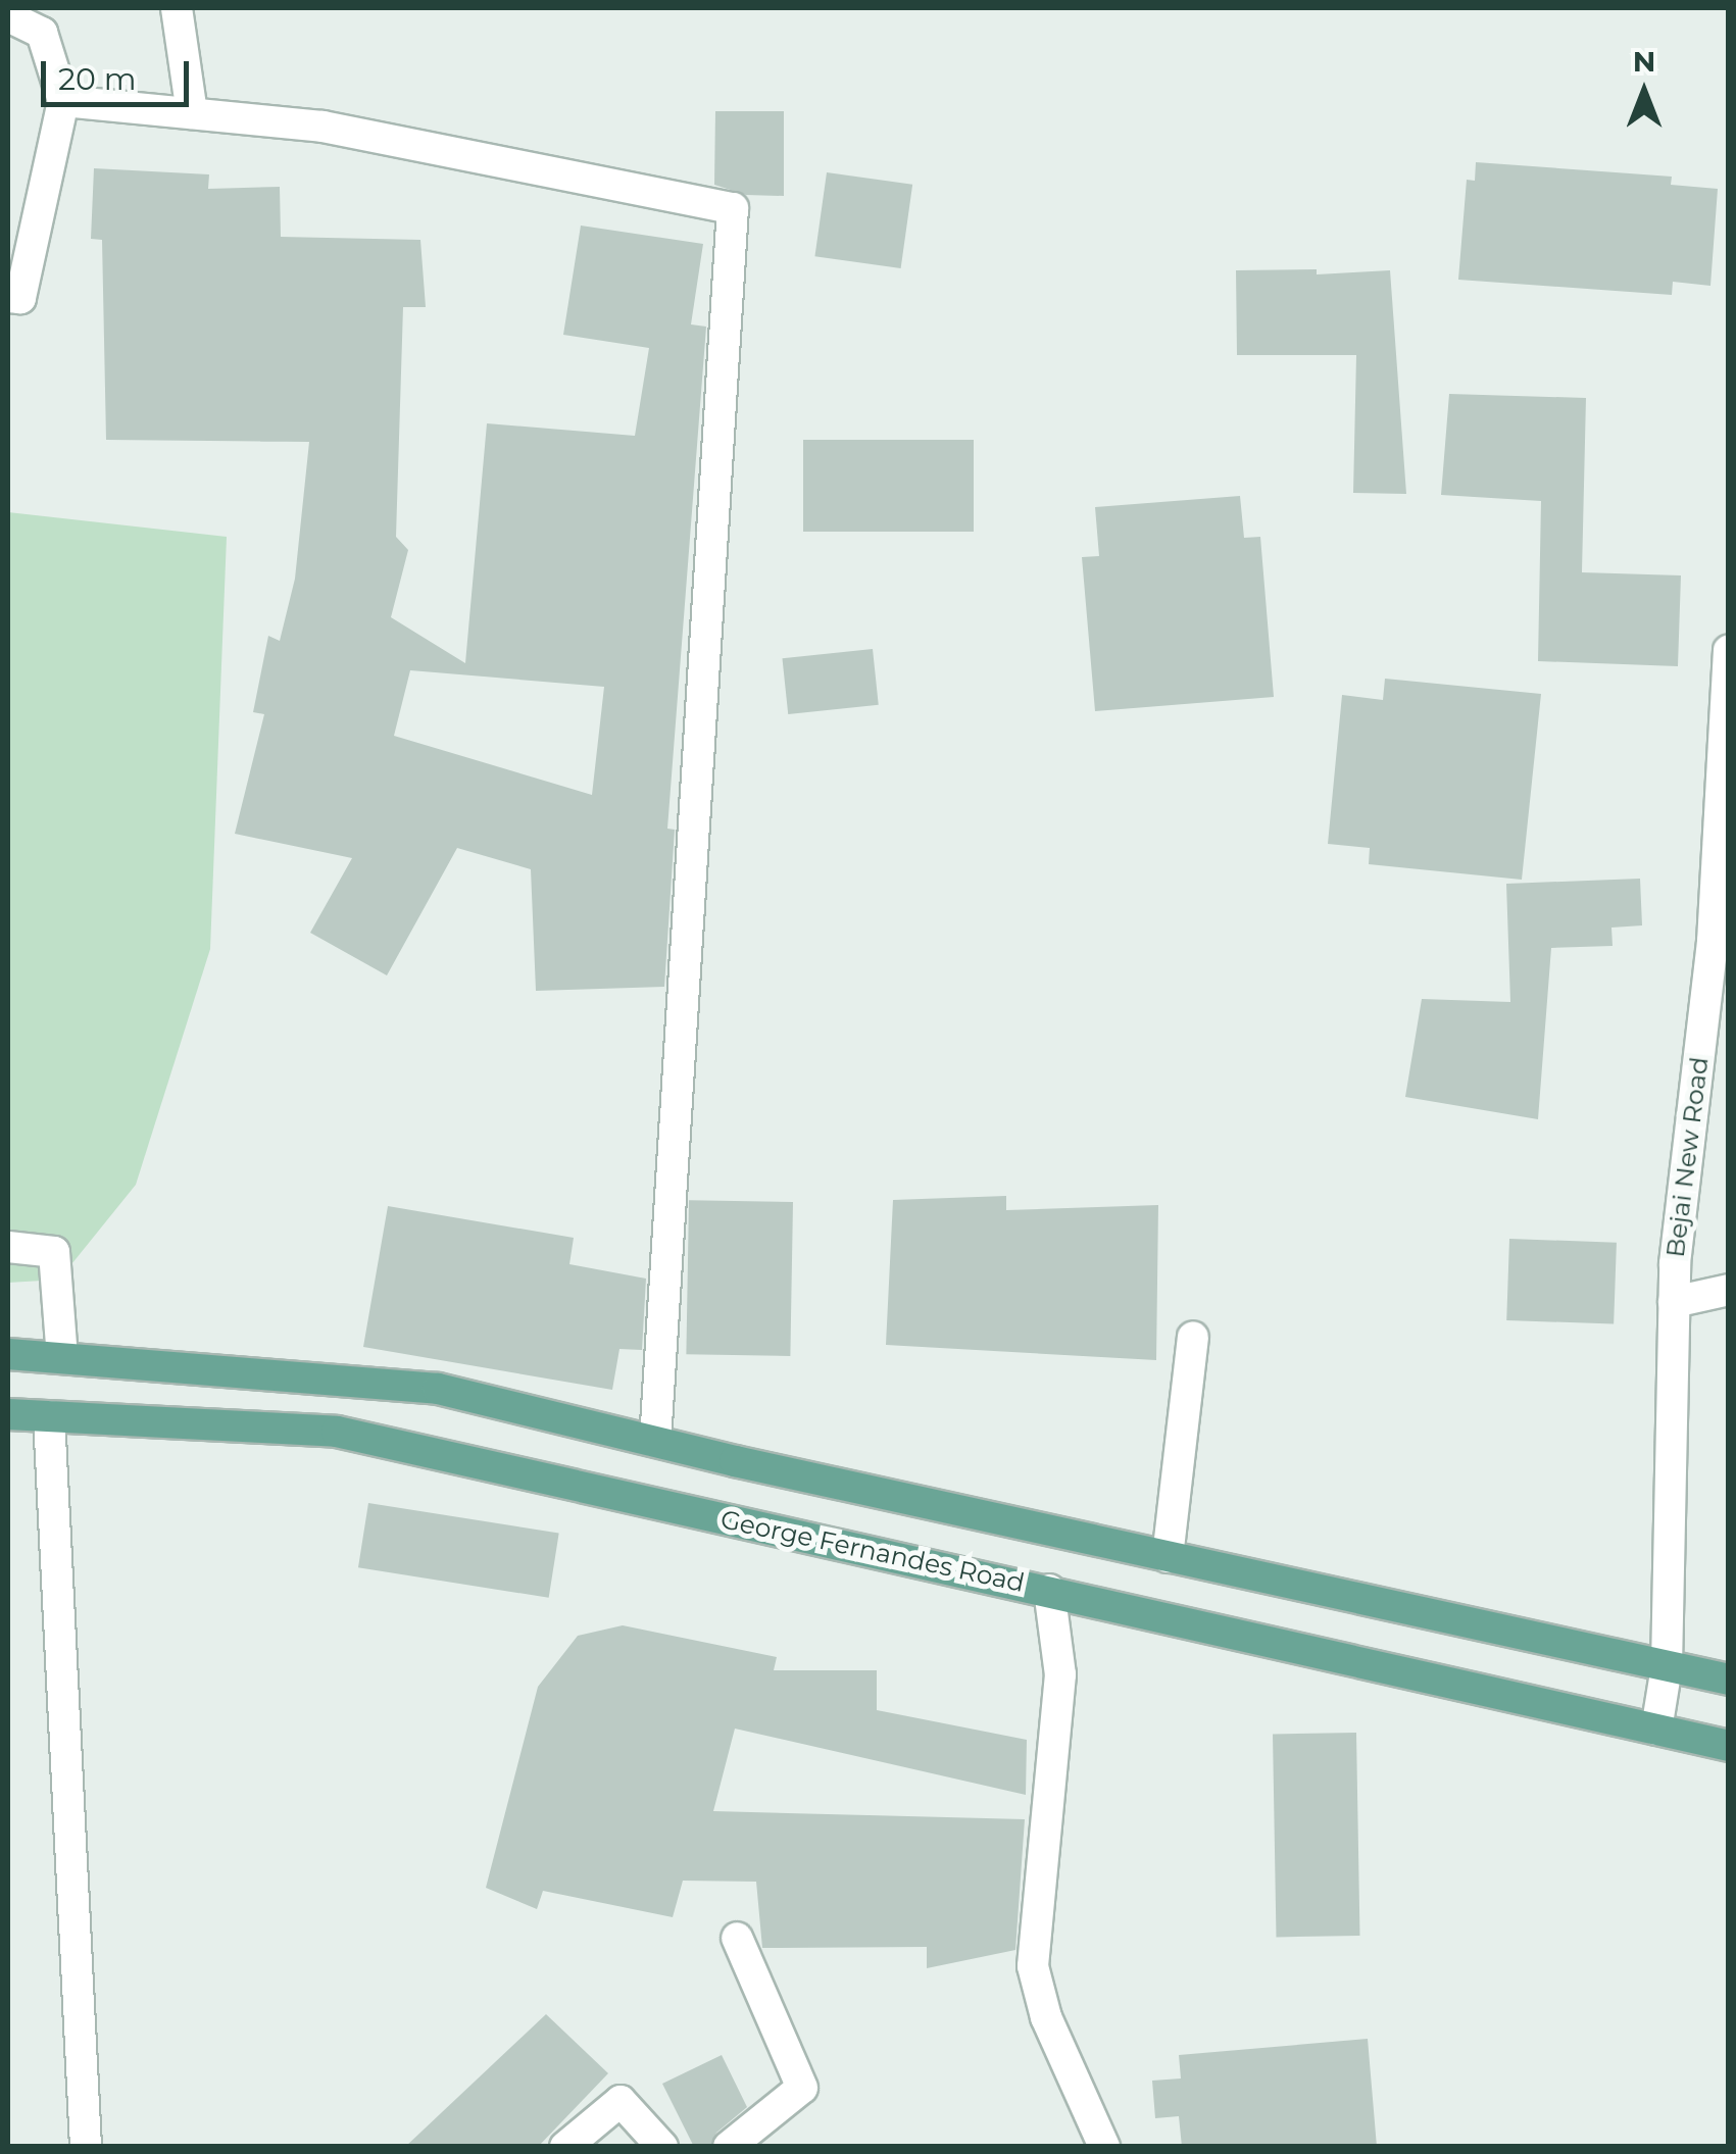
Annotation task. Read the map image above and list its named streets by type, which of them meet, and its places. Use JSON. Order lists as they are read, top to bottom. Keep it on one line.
{"streets":{"main road":["George Fernandes Road"],"street":["Bejai New Road"]},"crossings":[["Bejai New Road","George Fernandes Road"]],"scale_bar":"20 m","north":"top"}
